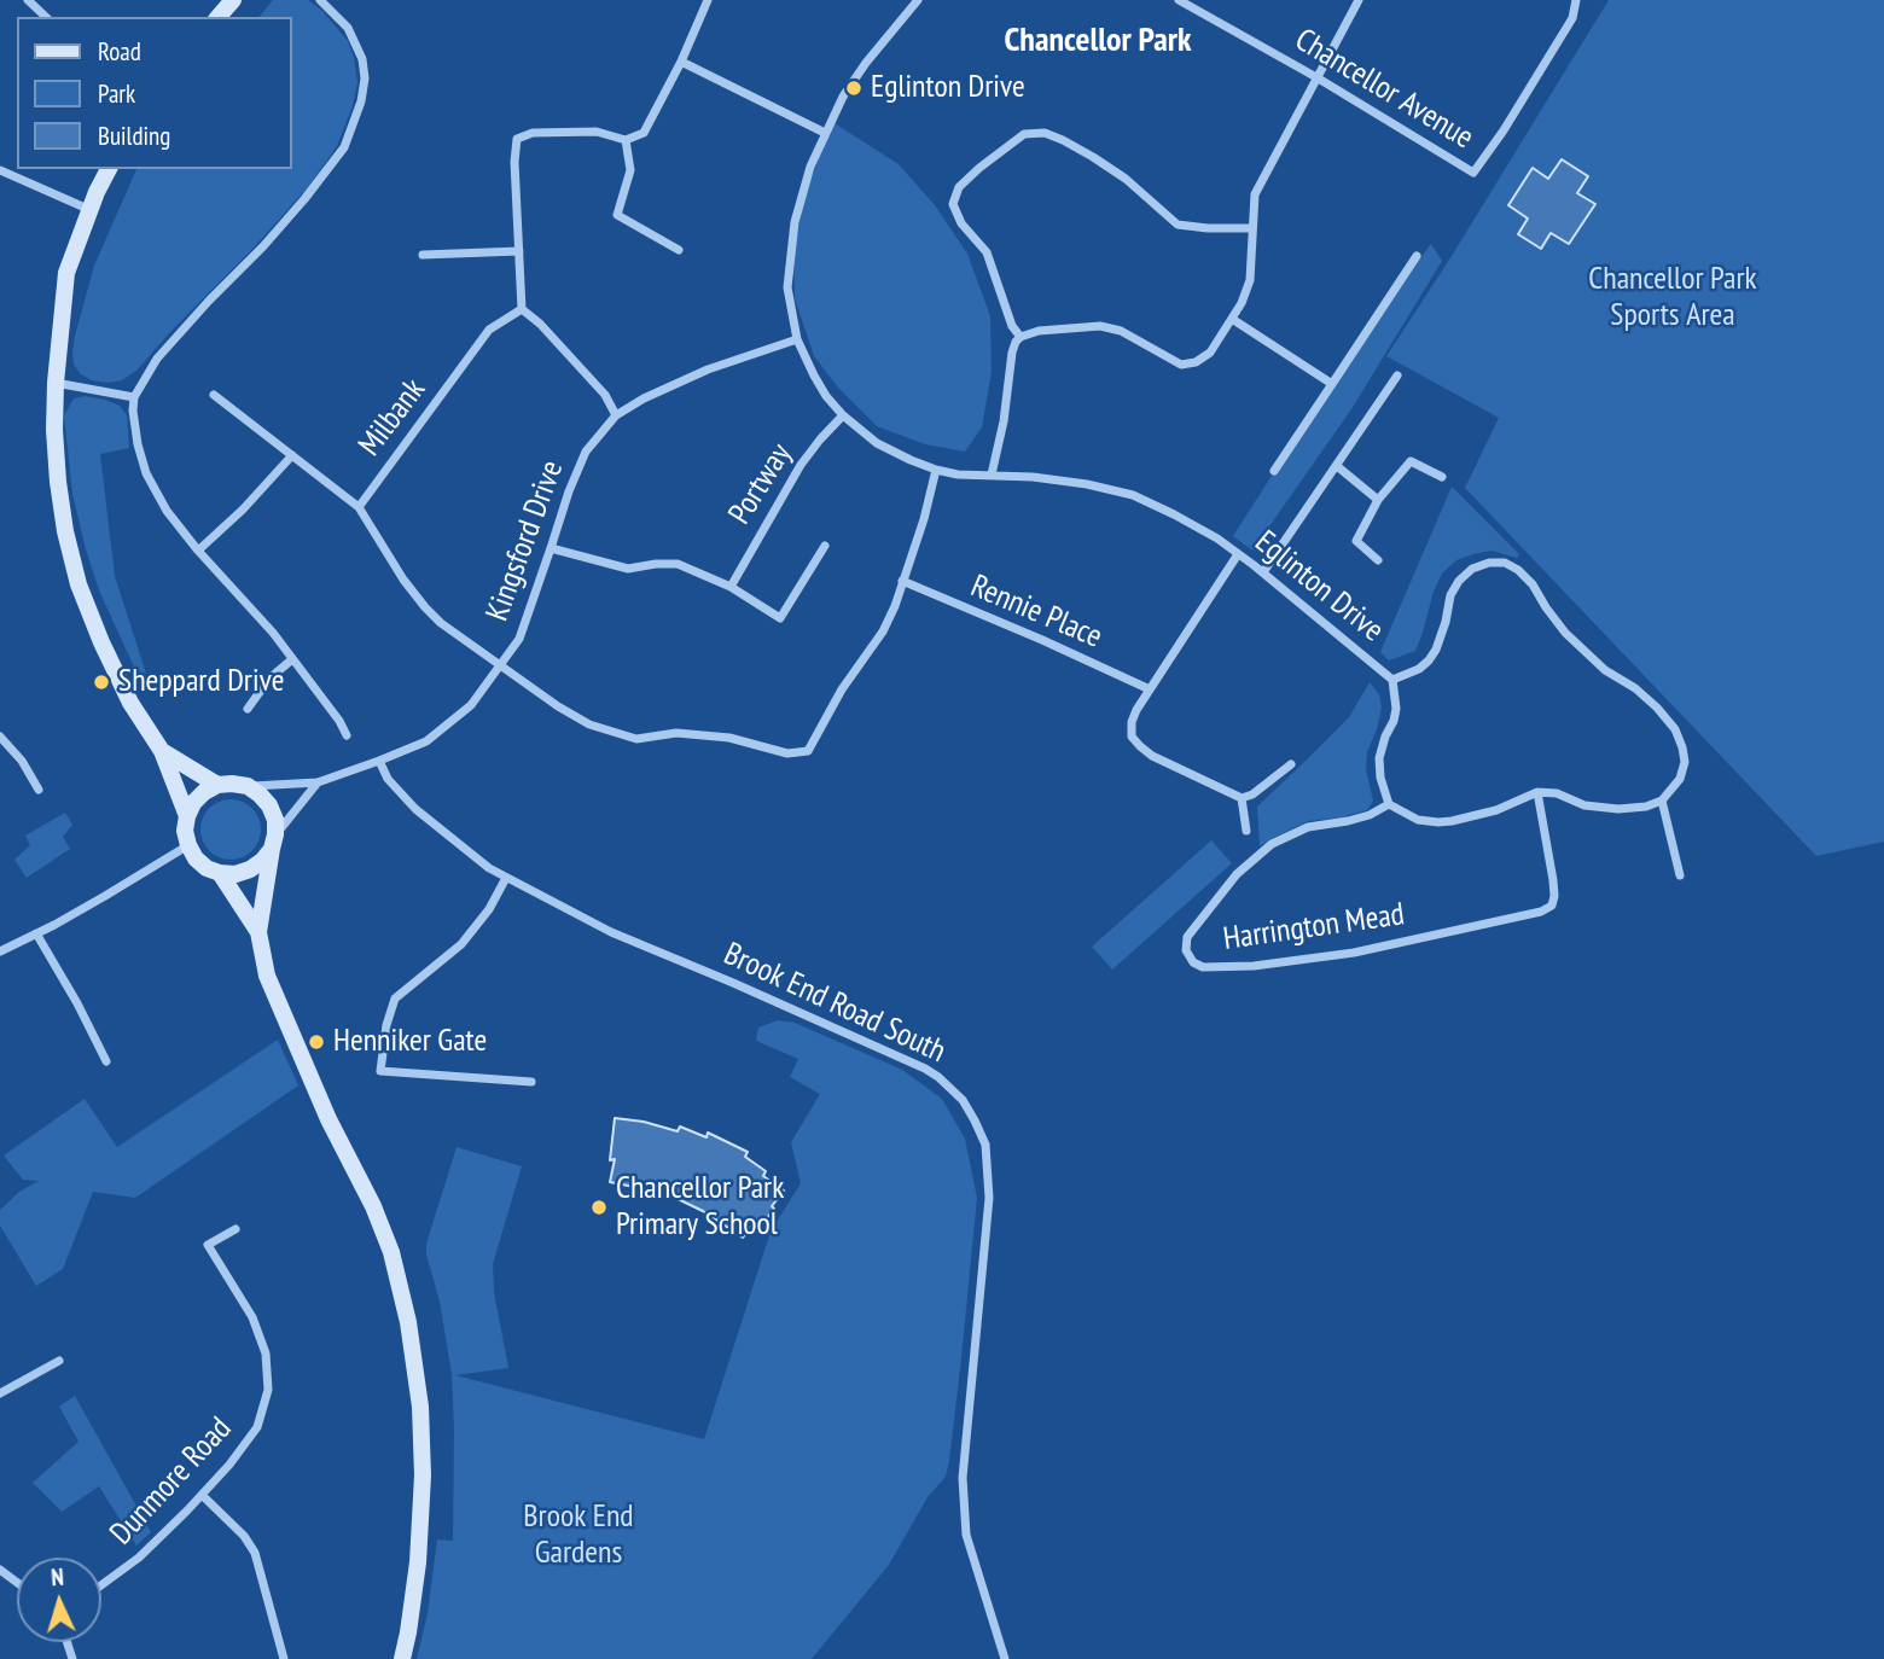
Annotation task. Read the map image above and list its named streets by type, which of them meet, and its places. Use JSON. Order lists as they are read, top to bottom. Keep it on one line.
{"streets":{"street":["Chancellor Avenue","Milbank","Portway","Kingsford Drive","Eglinton Drive","Rennie Place","Harrington Mead","Brook End Road South","Dunmore Road"]},"crossings":[["Portway","Eglinton Drive"],["Kingsford Drive","Eglinton Drive"],["Kingsford Drive","Brook End Road South"],["Eglinton Drive","Harrington Mead"]],"districts":["Chancellor Park"],"parks":["Chancellor Park Sports Area","Brook End Gardens"],"places":["Eglinton Drive","Sheppard Drive","Henniker Gate","Chancellor Park Primary School"],"legend":["Road","Park","Building"],"north":"top"}
